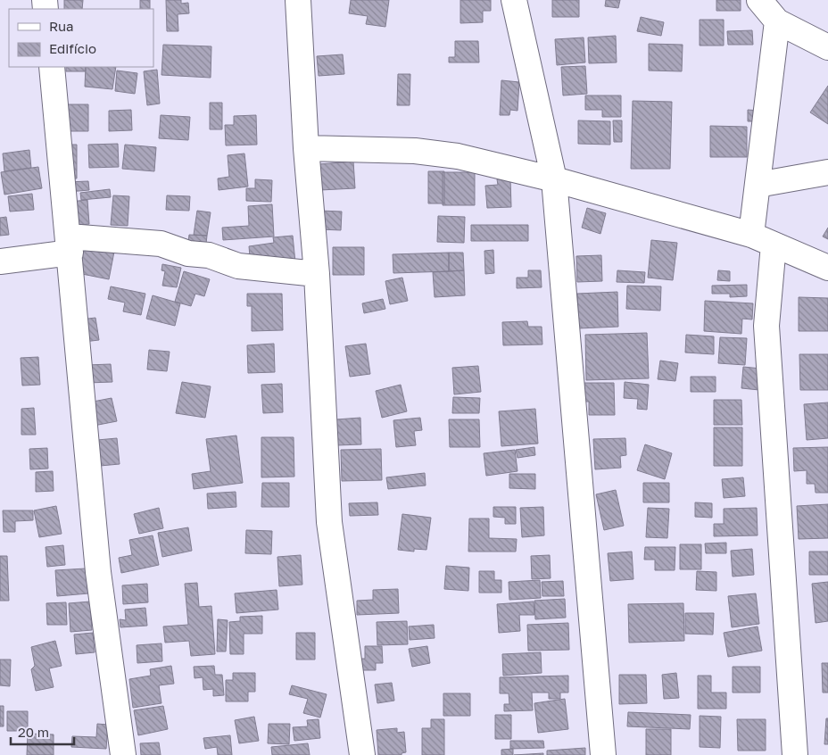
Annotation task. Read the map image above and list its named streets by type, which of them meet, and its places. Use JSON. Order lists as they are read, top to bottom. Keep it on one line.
{"legend":["Rua","Edifício"],"scale_bar":"20 m"}
